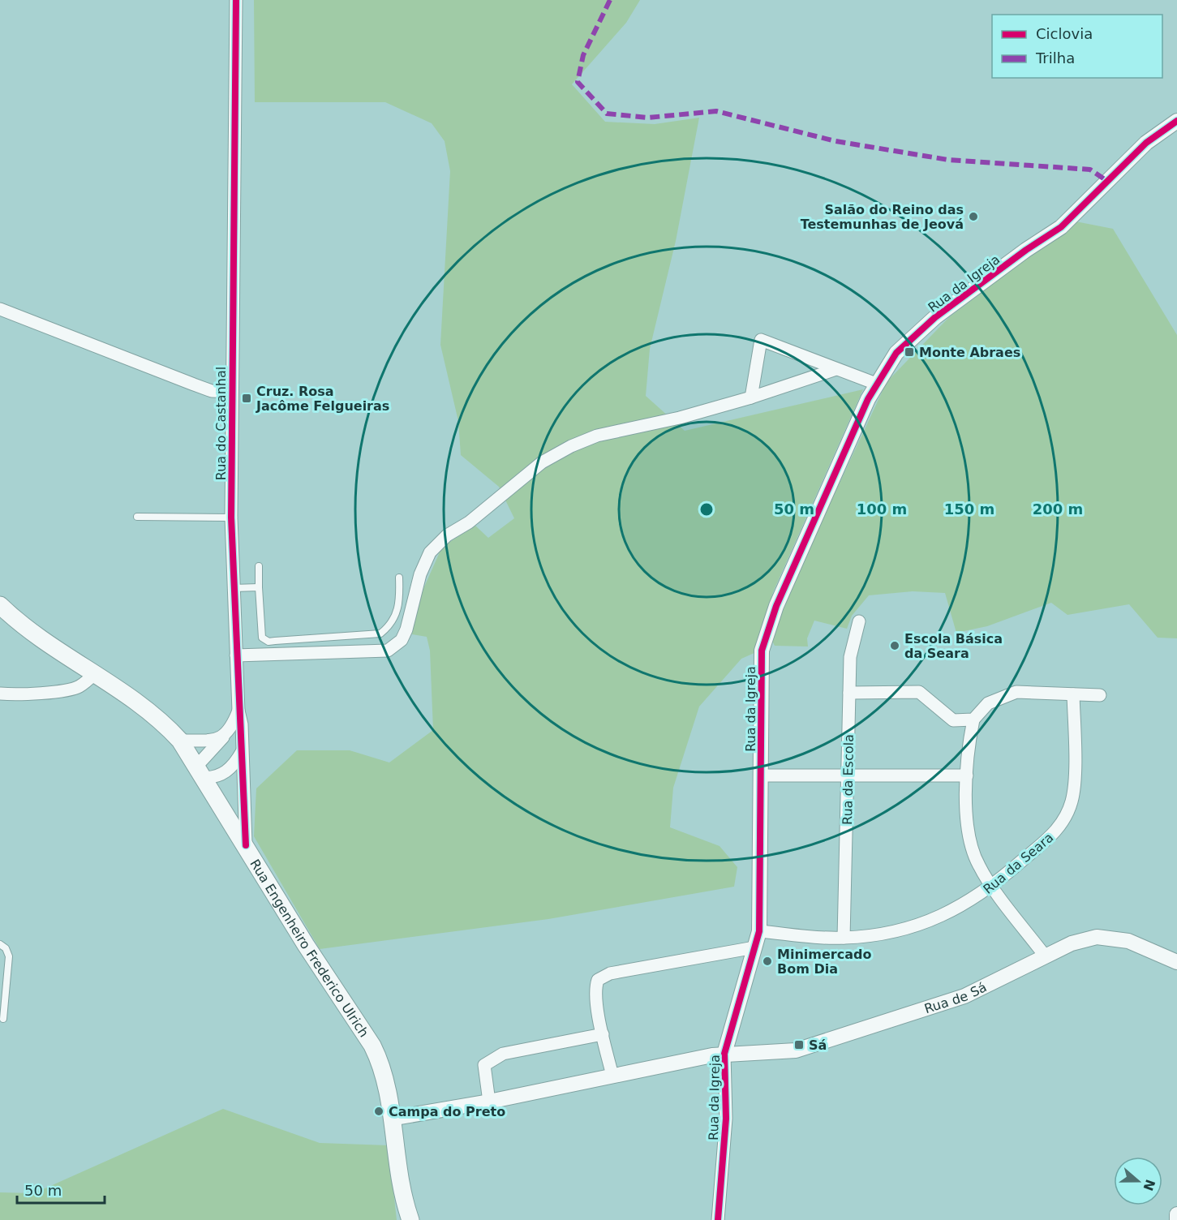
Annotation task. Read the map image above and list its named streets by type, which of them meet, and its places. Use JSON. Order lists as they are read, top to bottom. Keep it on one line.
{"streets":{"main road":["Rua Engenheiro Frederico Ulrich"],"street":["Rua da Igreja","Rua do Castanhal","Rua da Escola","Rua da Seara","Rua de Sá"]},"crossings":[["Rua da Igreja","Rua da Seara"],["Rua da Igreja","Rua de Sá"],["Rua do Castanhal","Rua Engenheiro Frederico Ulrich"],["Rua da Escola","Rua da Seara"],["Rua Engenheiro Frederico Ulrich","Rua de Sá"]],"places":{"other":["Salão do Reino das Testemunhas de Jeová","Escola Básica da Seara","Minimercado Bom Dia","Campa do Preto"],"transit":["Monte Abraes","Cruz. Rosa Jacôme Felgueiras","Sá"]},"legend":["Ciclovia","Trilha"],"scale_bar":"50 m","north":"right","rings":["50 m","100 m","150 m","200 m"]}
